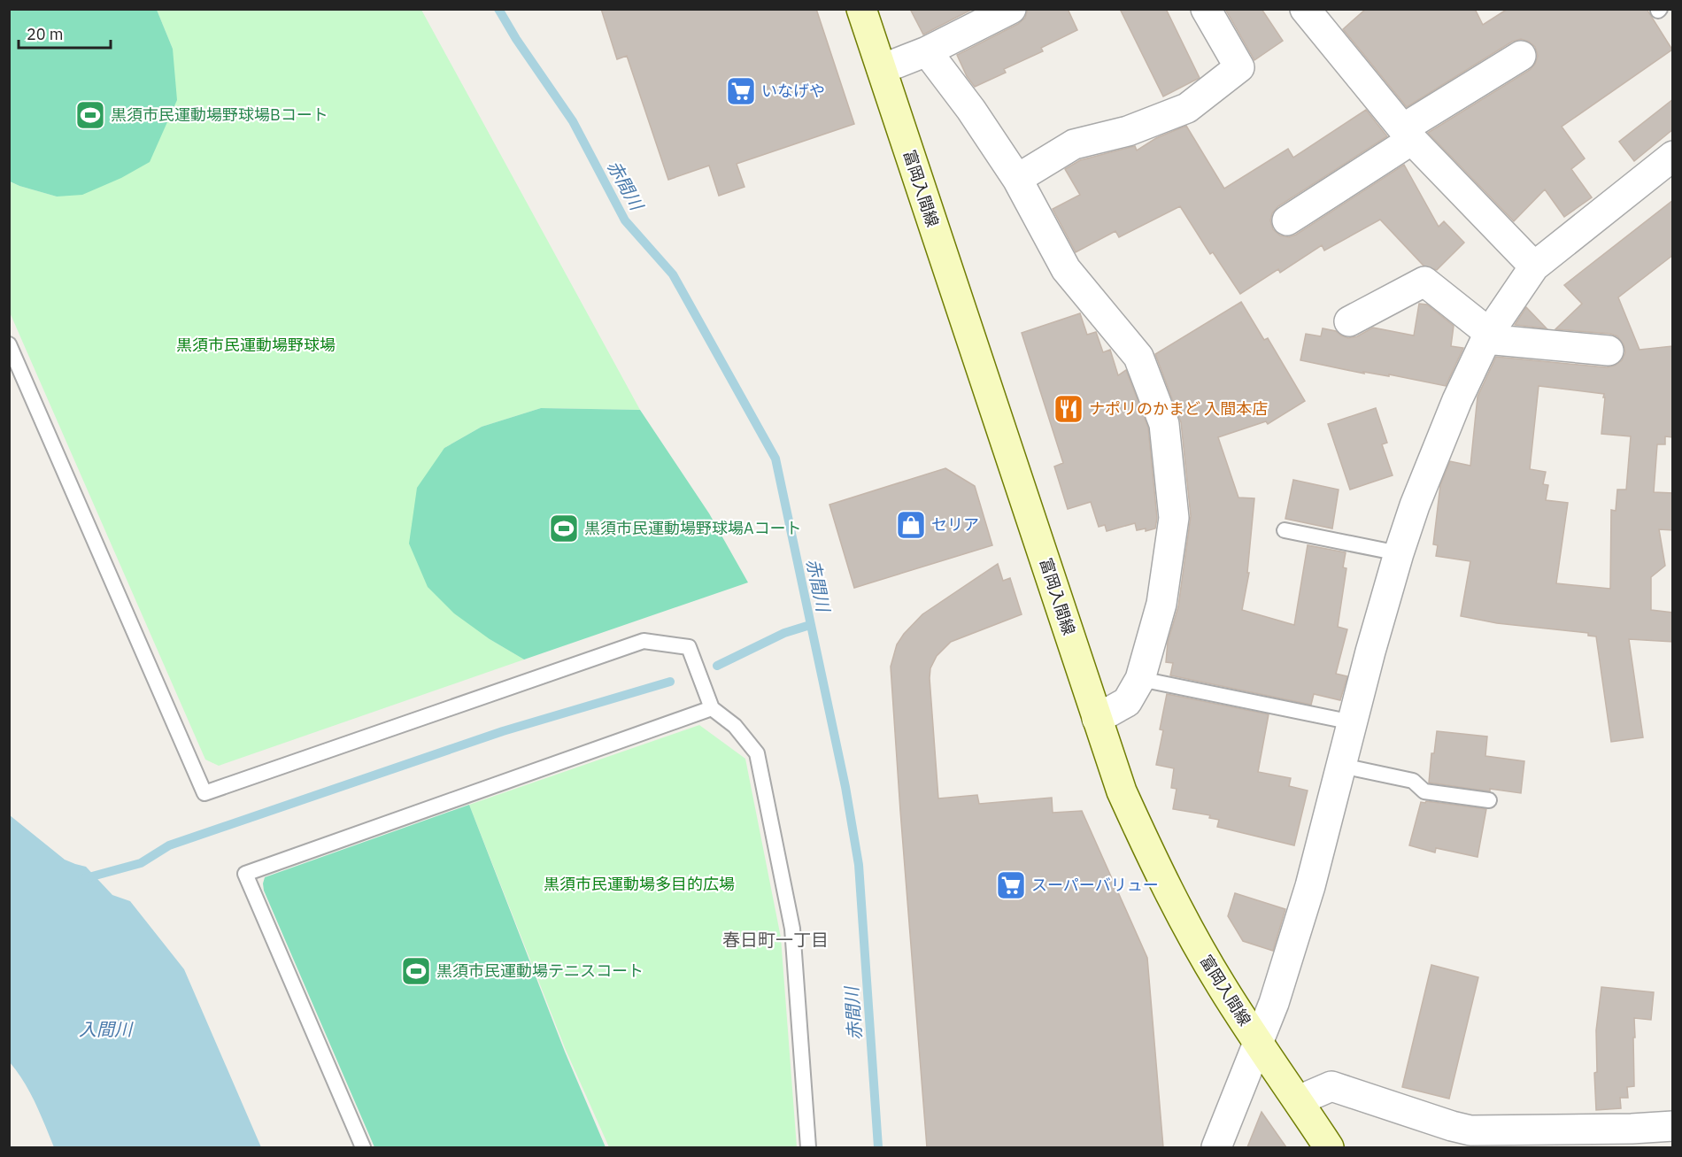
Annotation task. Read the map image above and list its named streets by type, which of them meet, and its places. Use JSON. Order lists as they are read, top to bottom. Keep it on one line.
{"streets":{"main road":["富岡入間線"]},"districts":["春日町一丁目"],"water":["赤間川","入間川"],"parks":["黒須市民運動場野球場","黒須市民運動場多目的広場"],"places":{"supermarket":["いなげや","スーパーバリュー"],"sports":["黒須市民運動場野球場Bコート","黒須市民運動場野球場Aコート","黒須市民運動場テニスコート"],"restaurant":["ナポリのかまど 入間本店"],"shop":["セリア"]},"scale_bar":"20 m"}
